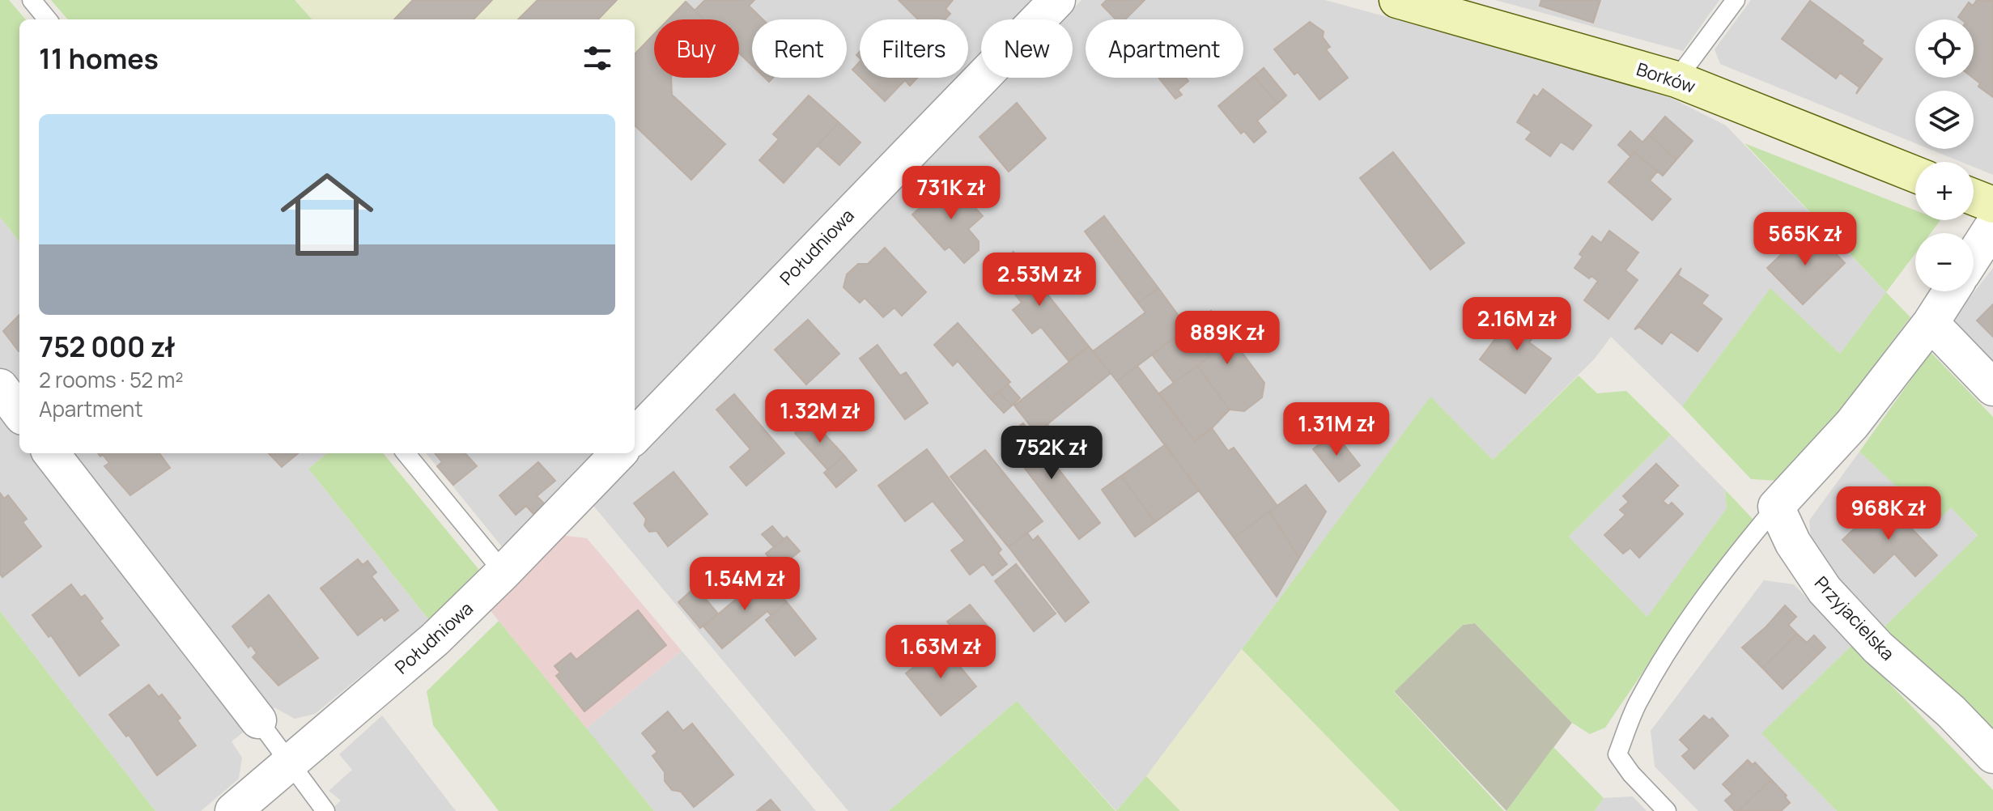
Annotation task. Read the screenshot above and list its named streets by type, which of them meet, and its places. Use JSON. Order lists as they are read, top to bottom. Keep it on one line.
{"streets":{"street":["Borków","Południowa","Przyjacielska"]},"page":{"map_buttons":["+","−"],"chip":["Buy","Rent","Filters","New","Apartment"],"heading":"11 homes","list":[{"name":"752 000 zł","note":"2 rooms · 52 m² · Apartment"}],"price":["731K zł","565K zł","2.53M zł","2.16M zł","889K zł","1.32M zł","1.31M zł","752K zł","968K zł","1.54M zł","1.63M zł"]}}
